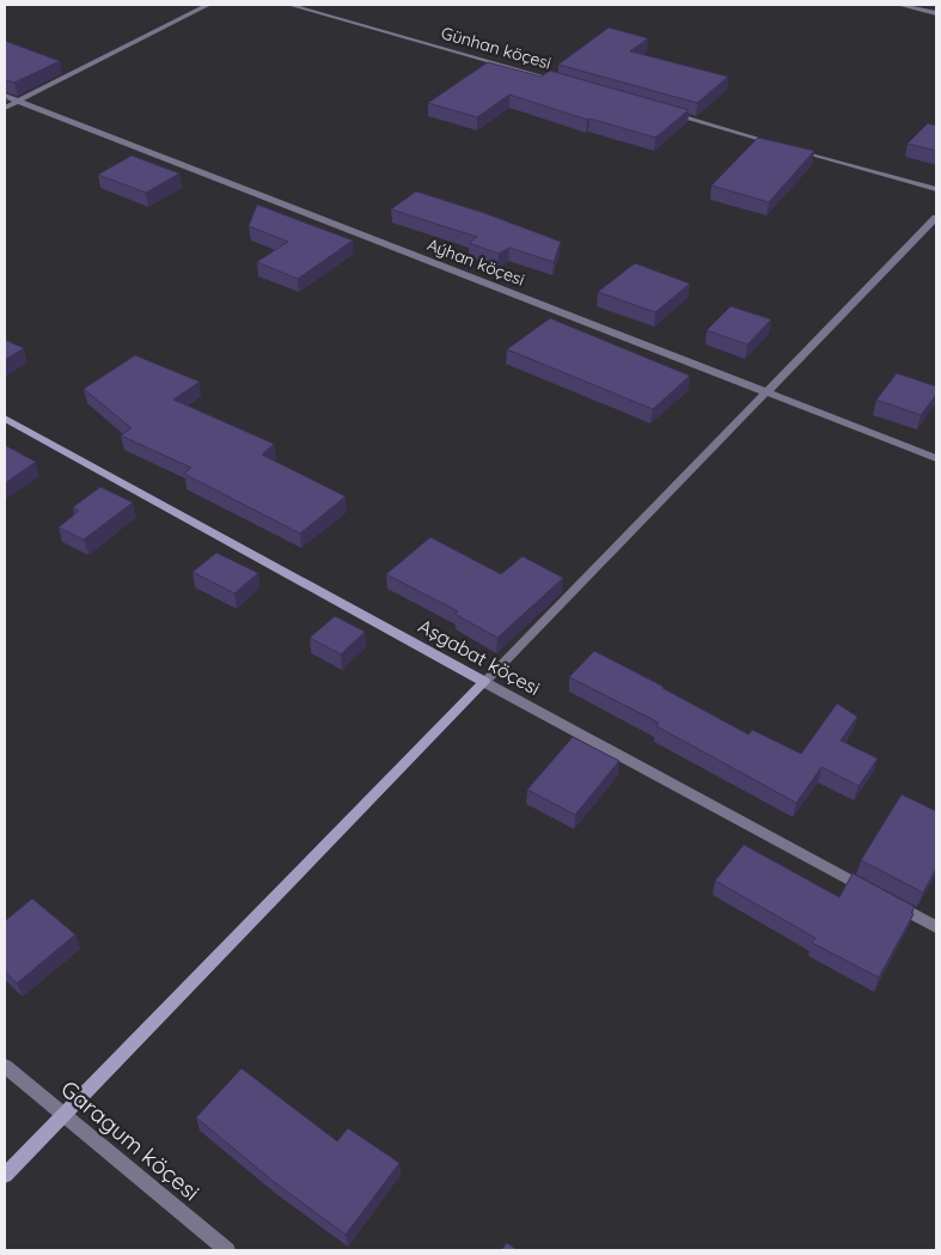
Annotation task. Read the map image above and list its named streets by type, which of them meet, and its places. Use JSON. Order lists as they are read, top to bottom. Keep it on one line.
{"streets":{"street":["Günhan köçesi","Aýhan köçesi","Aşgabat köçesi","Garagum köçesi"]}}
